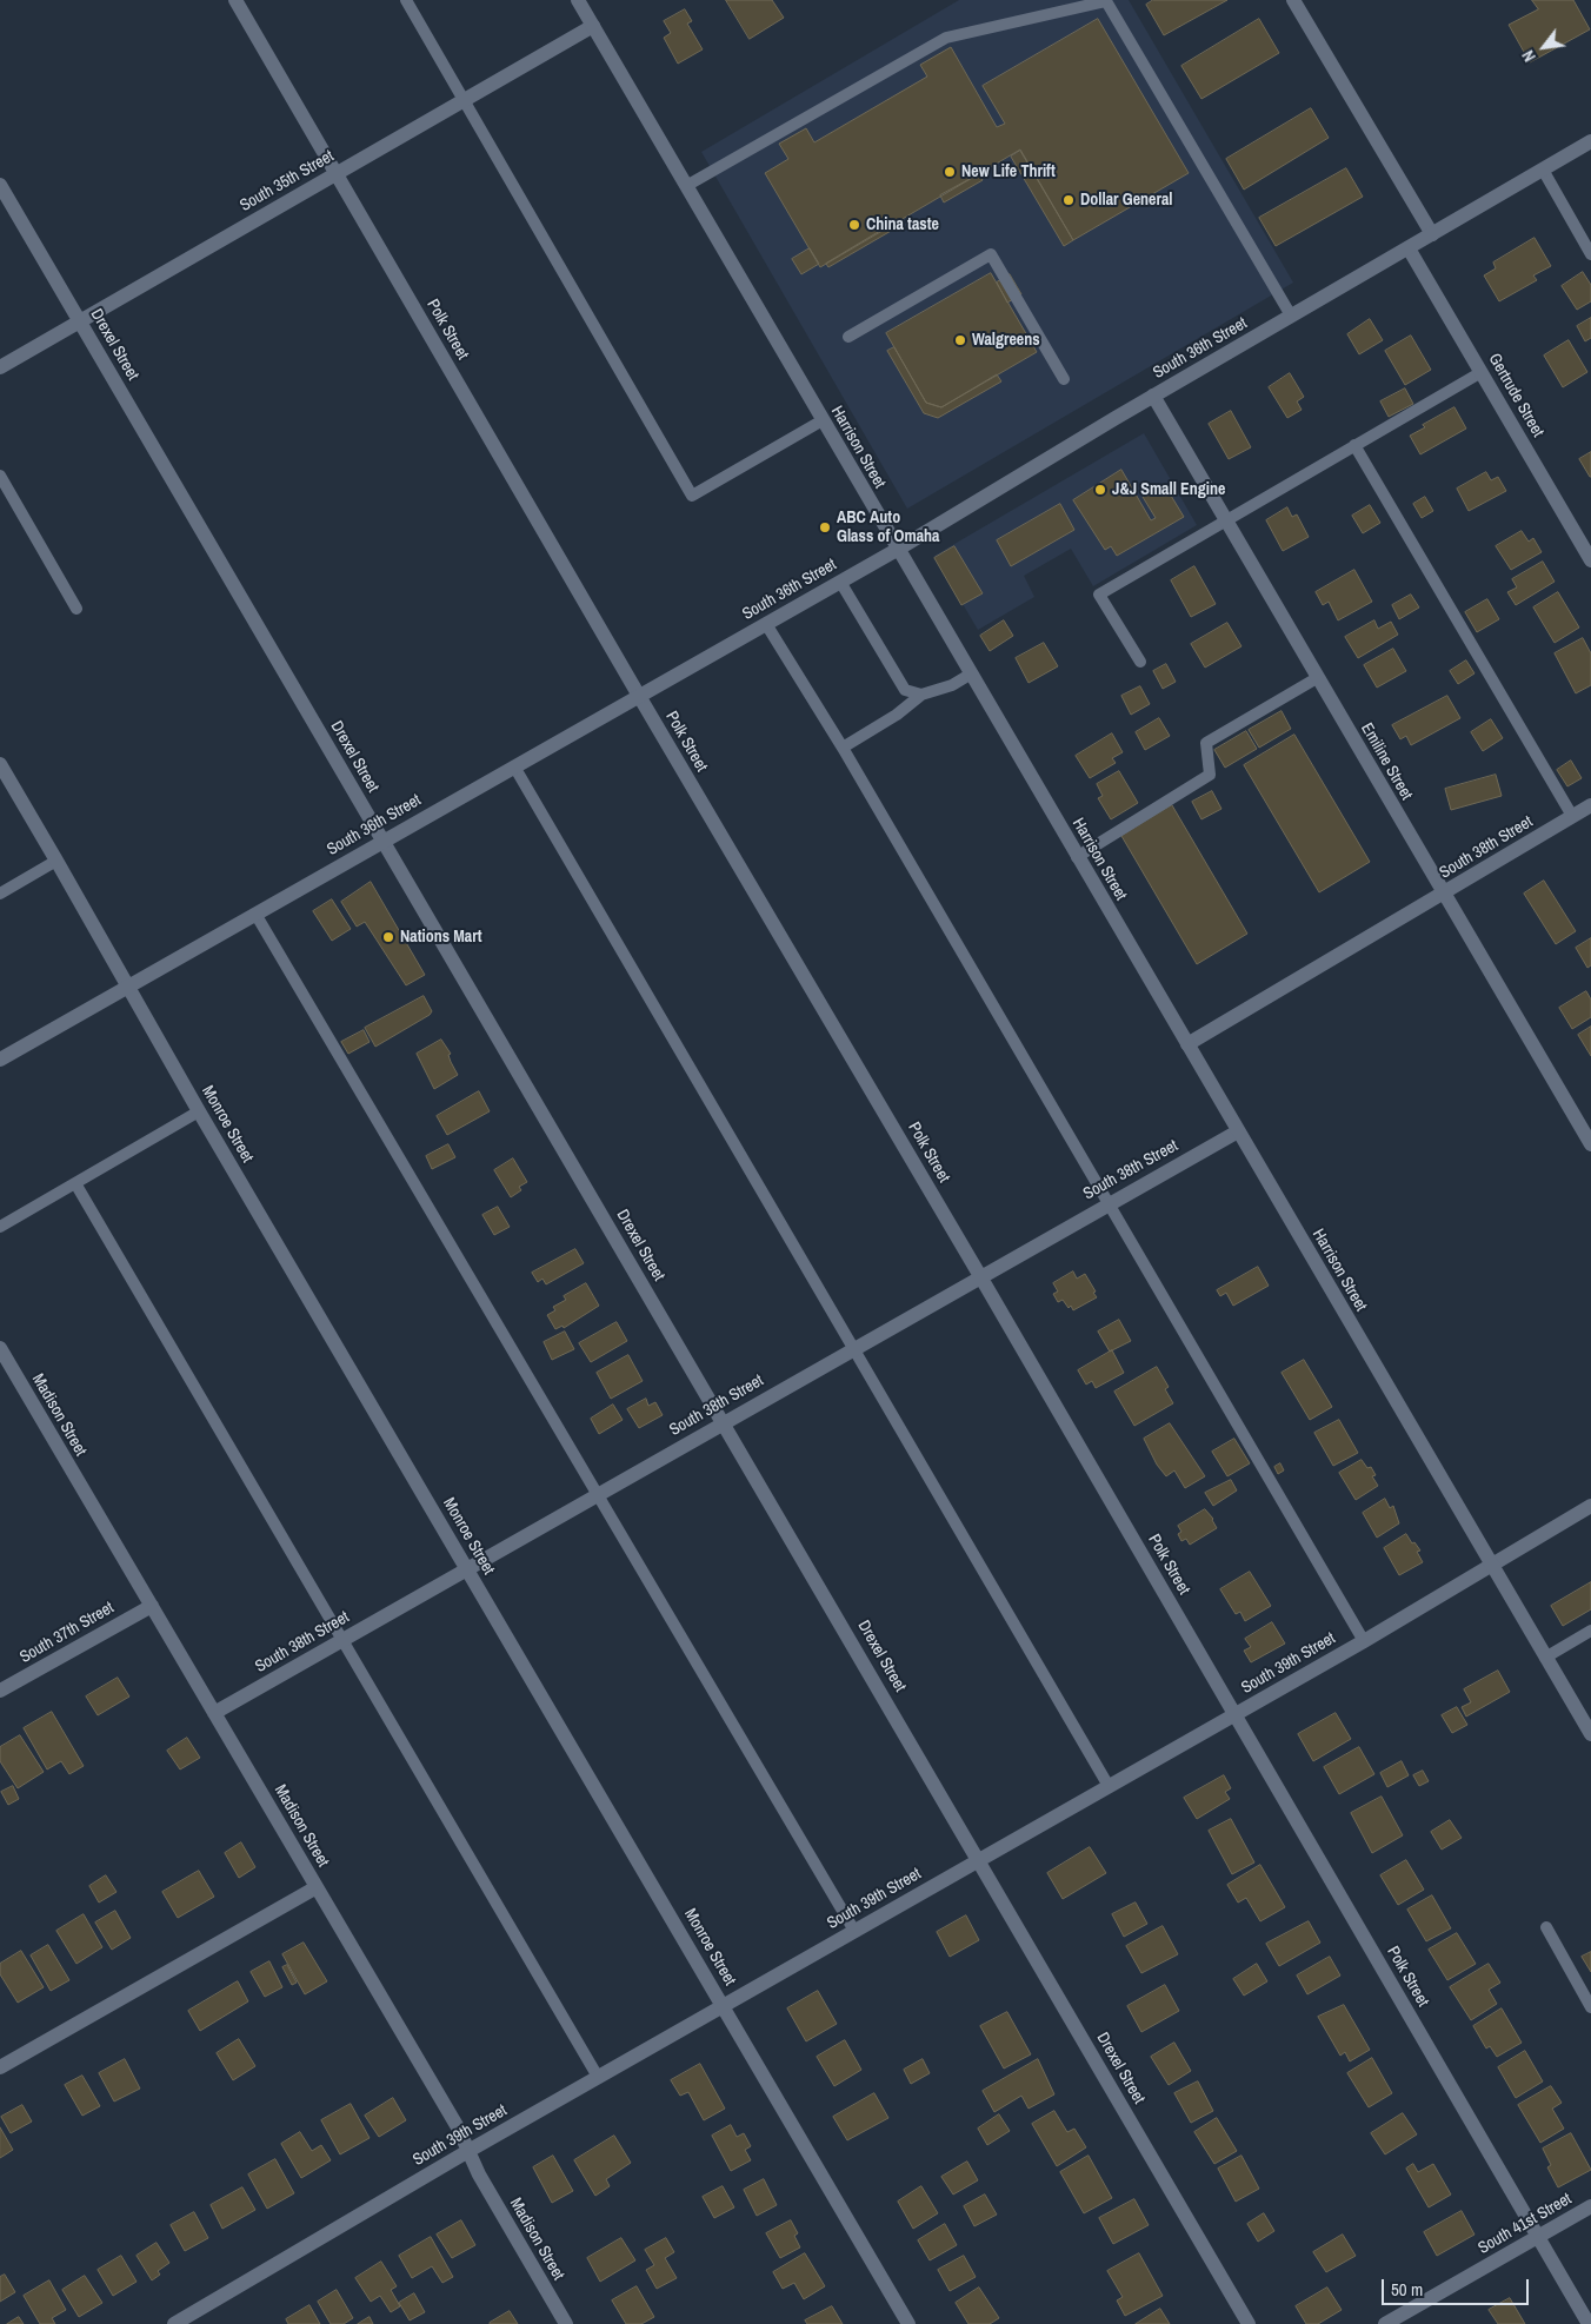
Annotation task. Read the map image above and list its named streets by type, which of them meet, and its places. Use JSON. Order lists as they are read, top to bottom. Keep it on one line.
{"streets":{"street":["South 35th Street","Polk Street","Drexel Street","South 36th Street","Gertrude Street","Harrison Street","Emiline Street","South 38th Street","Monroe Street","Madison Street","South 37th Street","South 39th Street","South 41st Street"]},"crossings":[["South 35th Street","Polk Street"],["South 35th Street","Drexel Street"],["South 35th Street","Harrison Street"],["Polk Street","South 36th Street"],["Polk Street","South 38th Street"],["Polk Street","South 39th Street"],["Polk Street","South 41st Street"],["Drexel Street","South 36th Street"],["Drexel Street","South 38th Street"],["Drexel Street","South 39th Street"],["South 36th Street","Gertrude Street"],["South 36th Street","Harrison Street"],["South 36th Street","Emiline Street"],["South 36th Street","Monroe Street"],["Harrison Street","South 38th Street"],["Harrison Street","South 39th Street"],["Emiline Street","South 38th Street"],["South 38th Street","Monroe Street"],["South 38th Street","Madison Street"],["Monroe Street","South 39th Street"],["Madison Street","South 37th Street"],["Madison Street","South 39th Street"]],"places":["New Life Thrift","Dollar General","China taste","Walgreens","J&J Small Engine","ABC Auto Glass of Omaha","Nations Mart"],"scale_bar":"50 m","north":"bottom left"}
